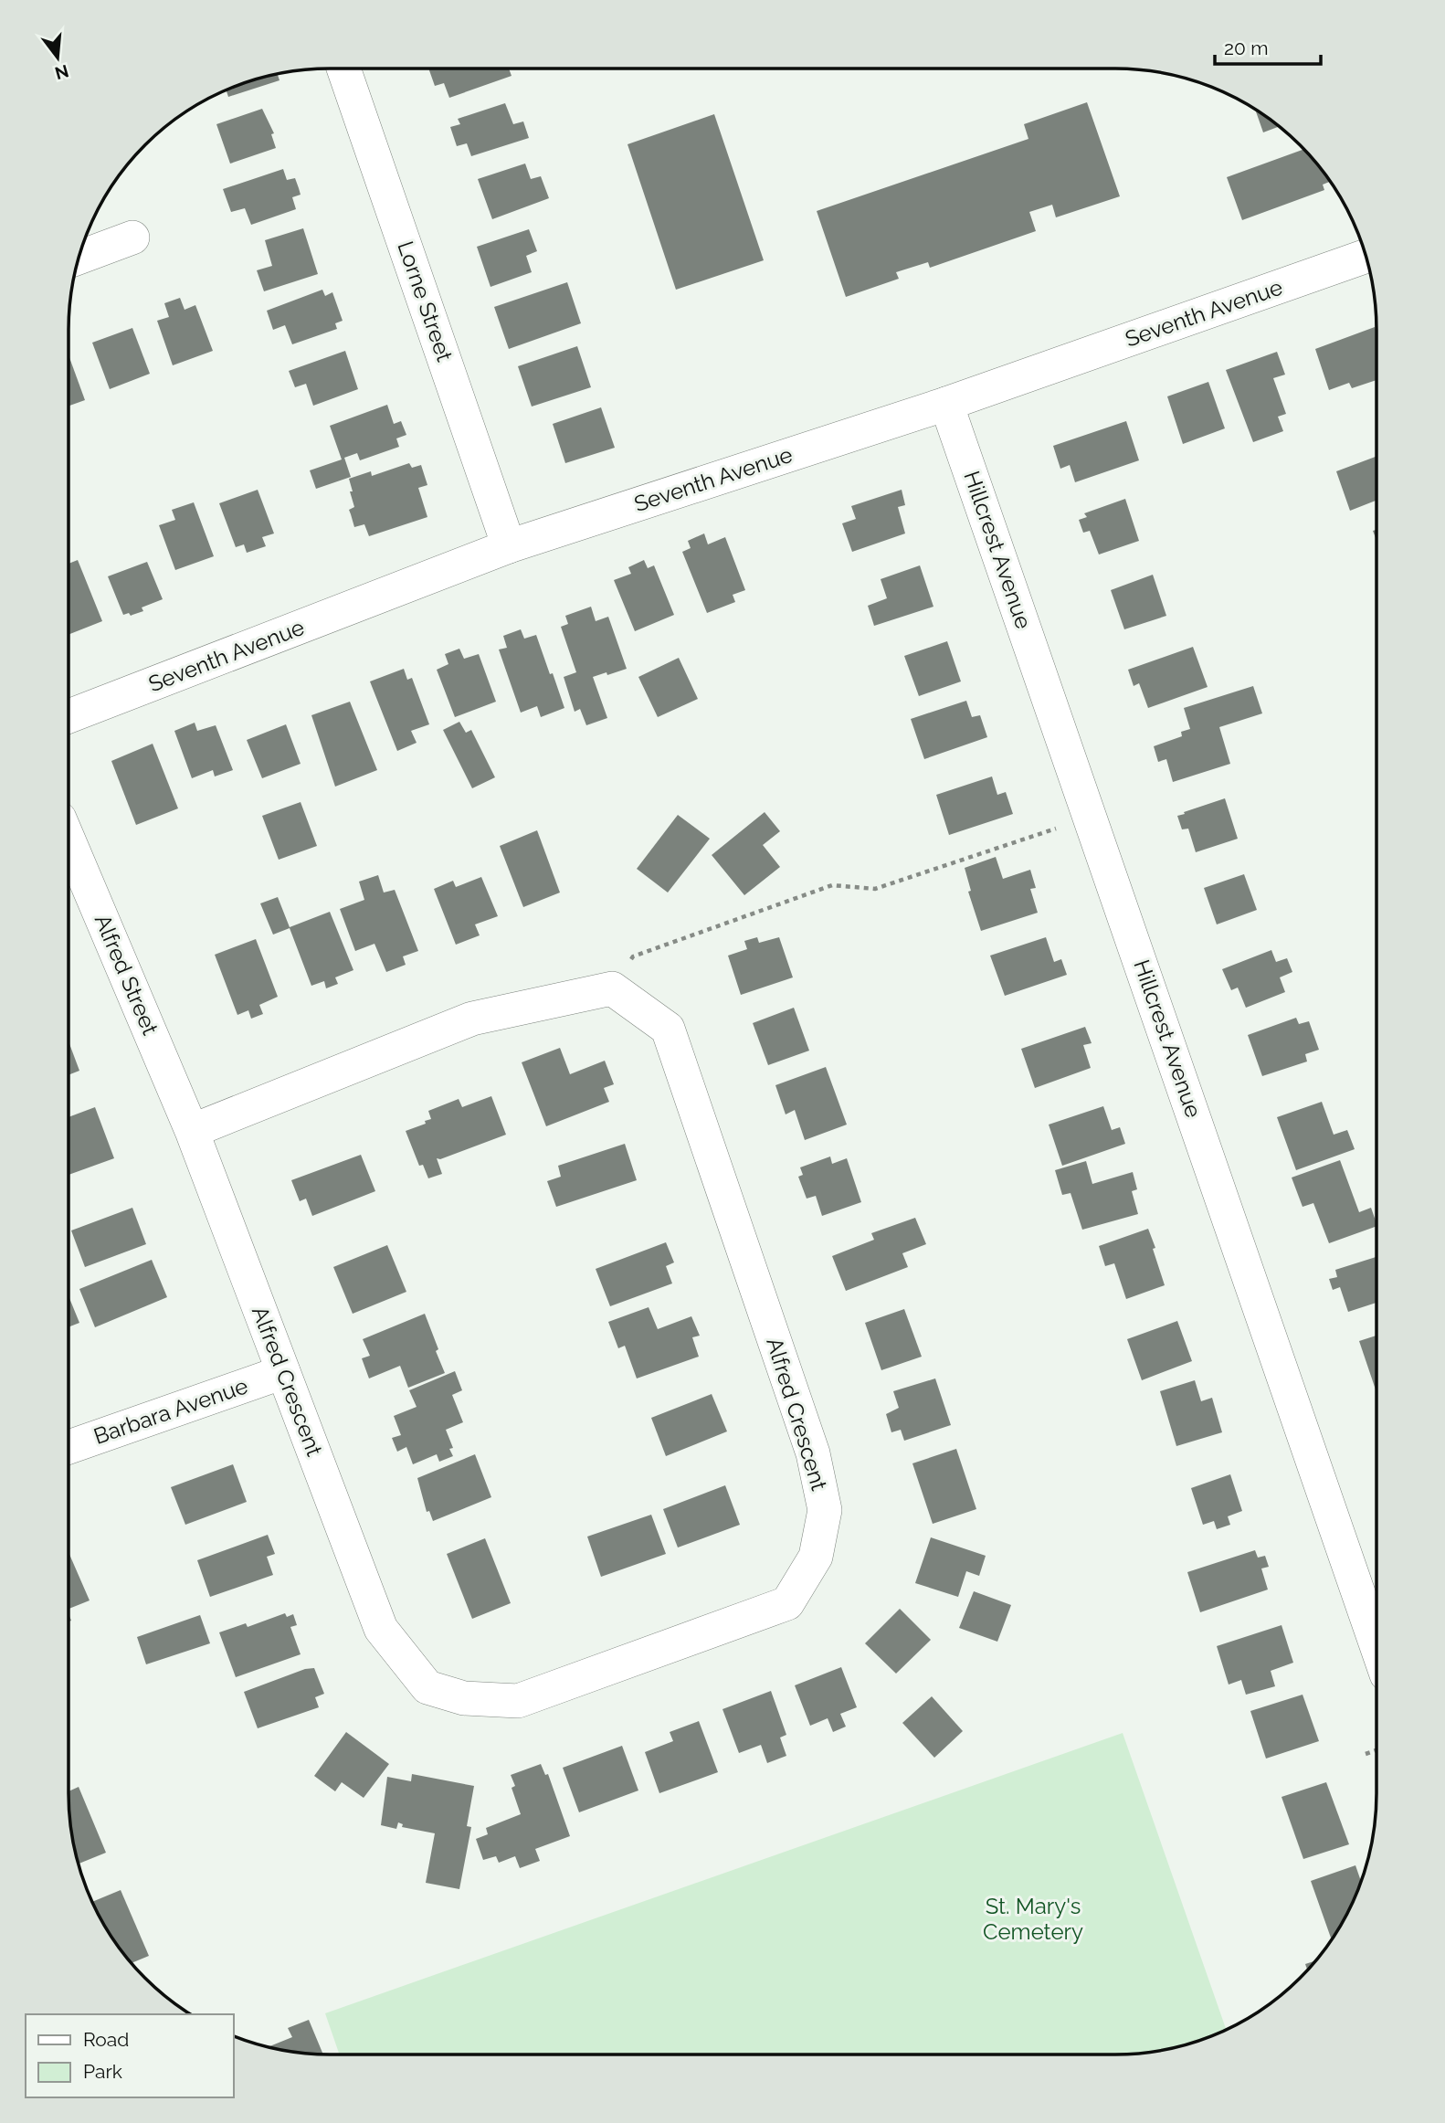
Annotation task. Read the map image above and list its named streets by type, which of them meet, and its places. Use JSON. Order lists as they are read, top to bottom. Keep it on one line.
{"streets":{"street":["Lorne Street","Seventh Avenue","Hillcrest Avenue","Alfred Street","Alfred Crescent","Barbara Avenue"]},"crossings":[["Lorne Street","Seventh Avenue"],["Seventh Avenue","Hillcrest Avenue"],["Alfred Street","Alfred Crescent"],["Alfred Crescent","Barbara Avenue"]],"parks":["St. Mary's Cemetery"],"legend":["Road","Park"],"scale_bar":"20 m","north":"bottom"}
